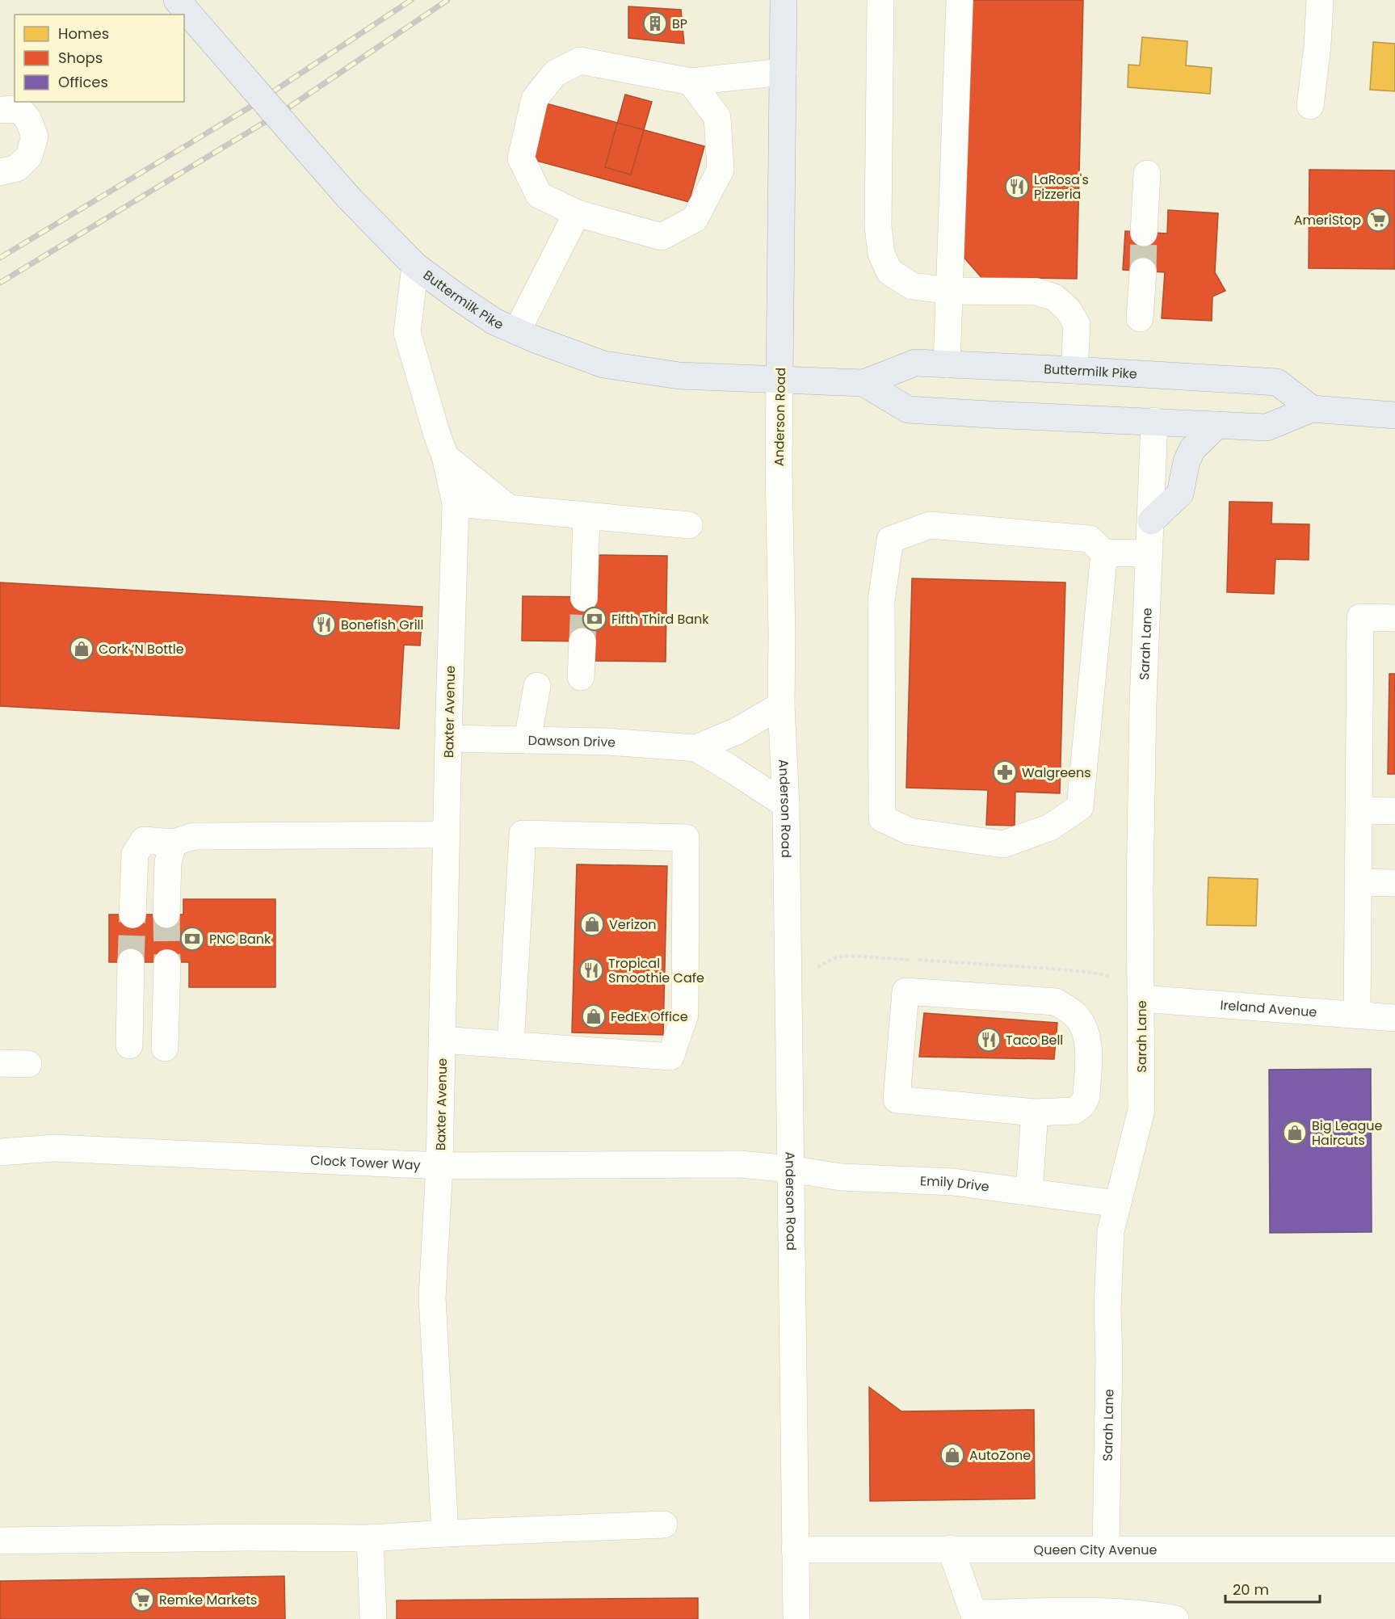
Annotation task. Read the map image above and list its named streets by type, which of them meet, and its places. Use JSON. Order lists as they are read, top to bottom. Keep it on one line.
{"streets":{"main road":["Buttermilk Pike","Anderson Road"],"street":["Sarah Lane","Baxter Avenue","Dawson Drive","Ireland Avenue","Clock Tower Way","Emily Drive","Queen City Avenue"]},"crossings":[["Buttermilk Pike","Anderson Road"],["Buttermilk Pike","Sarah Lane"],["Buttermilk Pike","Baxter Avenue"],["Anderson Road","Dawson Drive"],["Anderson Road","Clock Tower Way"],["Anderson Road","Emily Drive"],["Anderson Road","Queen City Avenue"],["Sarah Lane","Ireland Avenue"],["Sarah Lane","Emily Drive"],["Sarah Lane","Queen City Avenue"],["Baxter Avenue","Dawson Drive"],["Baxter Avenue","Clock Tower Way"],["Clock Tower Way","Emily Drive"]],"places":{"building":["BP"],"restaurant":["LaRosa's Pizzeria","Bonefish Grill","Tropical Smoothie Cafe","Taco Bell"],"supermarket":["AmeriStop","Remke Markets"],"bank":["Fifth Third Bank","PNC Bank"],"shop":["Cork ’N Bottle","Verizon","FedEx Office","Big League Haircuts","AutoZone"],"pharmacy":["Walgreens"]},"legend":["Homes","Shops","Offices"],"scale_bar":"20 m"}
